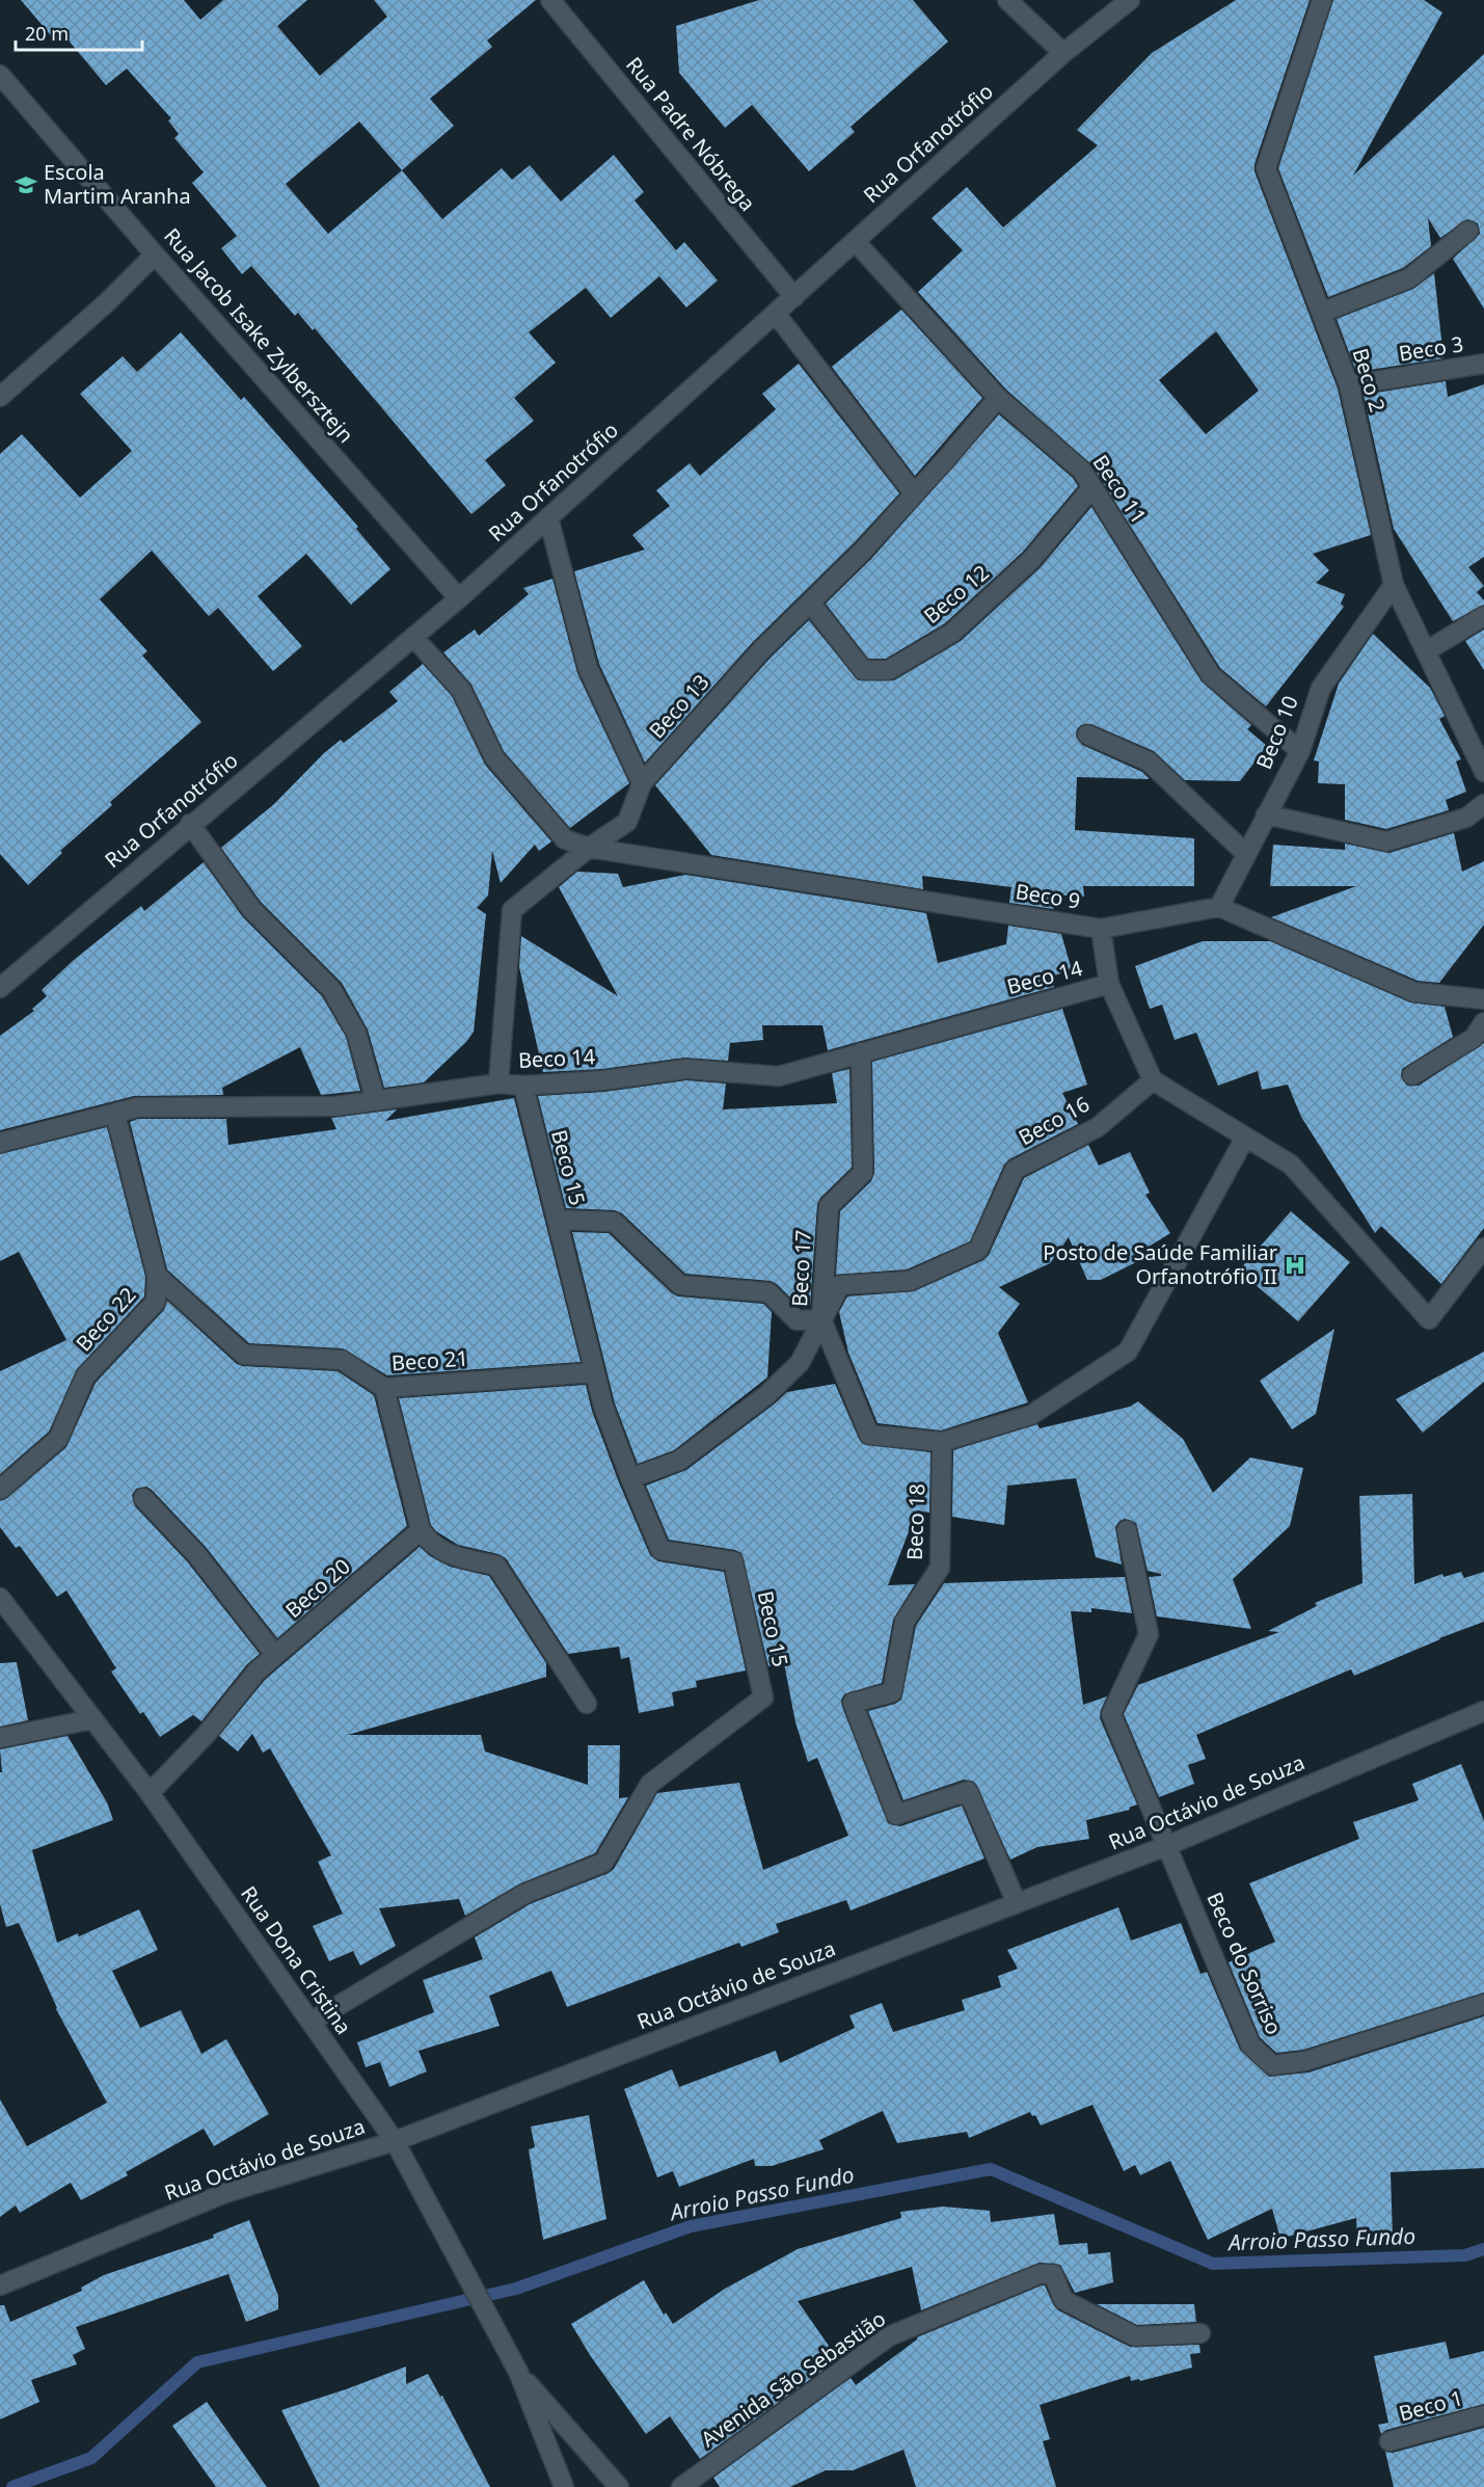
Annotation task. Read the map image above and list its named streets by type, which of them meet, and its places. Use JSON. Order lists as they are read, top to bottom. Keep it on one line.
{"streets":{"street":["Rua Padre Nóbrega","Rua Orfanotrófio","Rua Jacob Isake Zylbersztejn","Beco 3","Beco 2","Beco 11","Beco 12","Beco 13","Beco 10","Beco 9","Beco 14","Beco 16","Beco 15","Beco 17","Beco 22","Beco 21","Beco 18","Beco 20","Rua Octávio de Souza","Rua Dona Cristina","Beco do Sorriso","Avenida São Sebastião","Beco 1"]},"crossings":[["Rua Padre Nóbrega","Rua Orfanotrófio"],["Rua Orfanotrófio","Rua Jacob Isake Zylbersztejn"],["Rua Orfanotrófio","Beco 11"],["Rua Orfanotrófio","Beco 9"],["Beco 3","Beco 2"],["Beco 2","Beco 10"],["Beco 11","Beco 12"],["Beco 11","Beco 13"],["Beco 11","Beco 10"],["Beco 12","Beco 13"],["Beco 13","Beco 9"],["Beco 13","Beco 14"],["Beco 10","Beco 9"],["Beco 14","Beco 15"],["Beco 14","Beco 17"],["Beco 14","Beco 22"],["Beco 16","Beco 17"],["Beco 15","Beco 17"],["Beco 15","Beco 21"],["Beco 15","Rua Dona Cristina"],["Beco 22","Beco 21"],["Beco 18","Rua Octávio de Souza"],["Beco 20","Rua Dona Cristina"],["Rua Octávio de Souza","Rua Dona Cristina"],["Rua Octávio de Souza","Beco do Sorriso"]],"water":["Arroio Passo Fundo"],"places":{"school or university":["Escola Martim Aranha"],"hospital":["Posto de Saúde Familiar Orfanotrófio II"]},"scale_bar":"20 m"}
